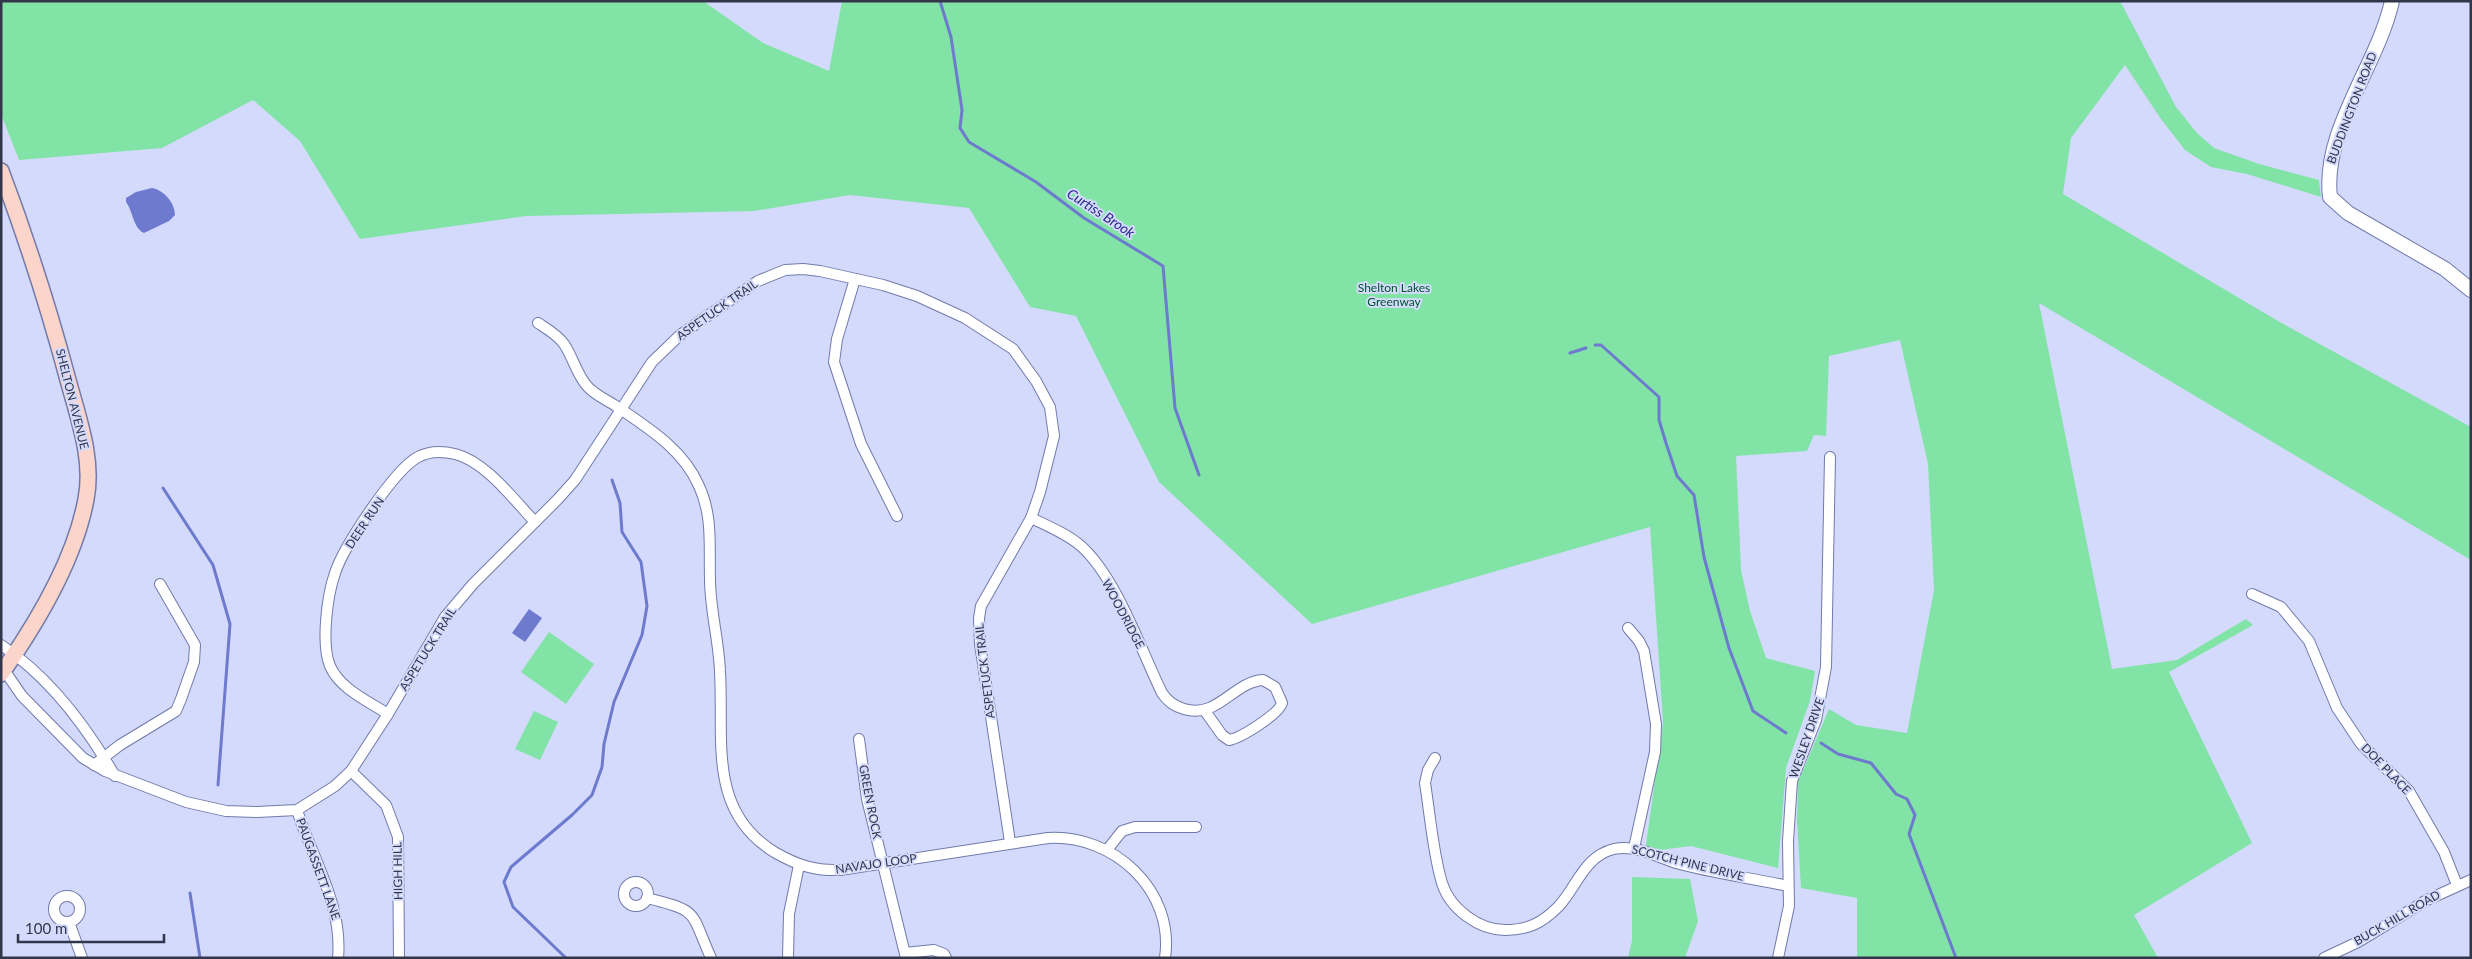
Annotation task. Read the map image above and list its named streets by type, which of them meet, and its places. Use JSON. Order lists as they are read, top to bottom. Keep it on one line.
{"streets":{"main road":["SHELTON AVENUE"],"street":["BUDDINGTON ROAD","ASPETUCK TRAIL","DEER RUN","WOODRIDGE","WESLEY DRIVE","DOE PLACE","GREEN ROCK","SCOTCH PINE DRIVE","NAVAJO LOOP","PAUGASSETT LANE","HIGH HILL","BUCK HILL ROAD"]},"crossings":[["ASPETUCK TRAIL","SHELTON AVENUE"],["ASPETUCK TRAIL","DEER RUN"],["ASPETUCK TRAIL","WOODRIDGE"],["ASPETUCK TRAIL","NAVAJO LOOP"],["ASPETUCK TRAIL","PAUGASSETT LANE"],["ASPETUCK TRAIL","HIGH HILL"],["WESLEY DRIVE","SCOTCH PINE DRIVE"],["DOE PLACE","BUCK HILL ROAD"],["GREEN ROCK","NAVAJO LOOP"]],"water":["Curtiss Brook"],"parks":["Shelton Lakes Greenway"],"scale_bar":"100 m"}
